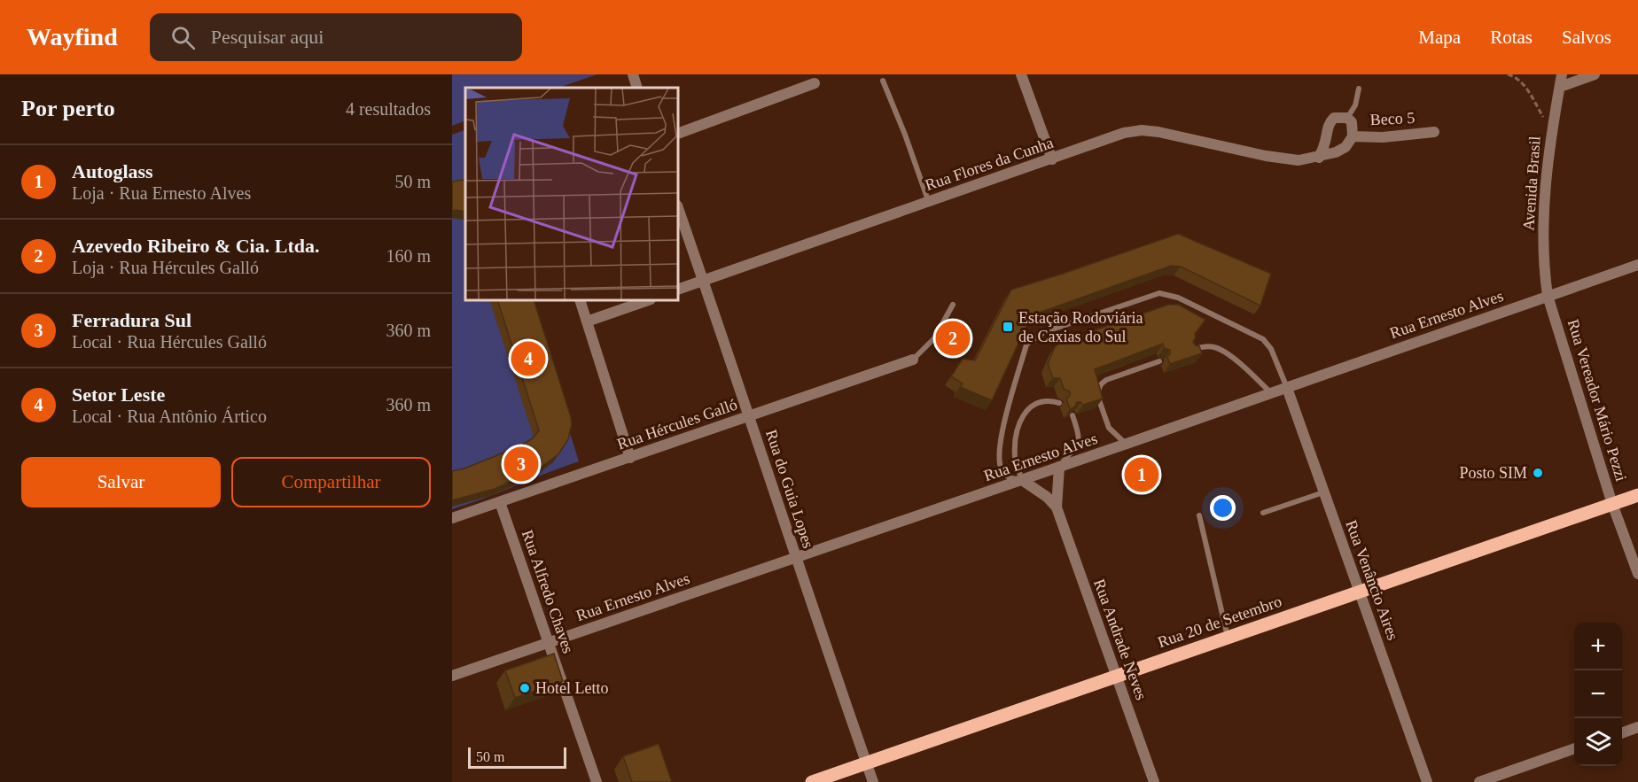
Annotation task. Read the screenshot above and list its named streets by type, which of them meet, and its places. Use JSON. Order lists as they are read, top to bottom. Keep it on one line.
{"streets":{"main road":["Rua 20 de Setembro"],"street":["Beco 5","Rua Flores da Cunha","Avenida Brasil","Rua Ernesto Alves","Rua Vereador Mário Pezzi","Rua Hércules Galló","Rua do Guia Lopes","Rua Venâncio Aires","Rua Alfredo Chaves","Rua Andrade Neves"]},"crossings":[["Beco 5","Rua Flores da Cunha"],["Rua Flores da Cunha","Rua do Guia Lopes"],["Avenida Brasil","Rua Ernesto Alves"],["Avenida Brasil","Rua Vereador Mário Pezzi"],["Rua Ernesto Alves","Rua Vereador Mário Pezzi"],["Rua Ernesto Alves","Rua do Guia Lopes"],["Rua Ernesto Alves","Rua Venâncio Aires"],["Rua Ernesto Alves","Rua Alfredo Chaves"],["Rua Ernesto Alves","Rua Andrade Neves"],["Rua Vereador Mário Pezzi","Rua 20 de Setembro"],["Rua Hércules Galló","Rua do Guia Lopes"],["Rua Hércules Galló","Rua Alfredo Chaves"],["Rua do Guia Lopes","Rua 20 de Setembro"],["Rua Venâncio Aires","Rua 20 de Setembro"],["Rua 20 de Setembro","Rua Andrade Neves"]],"places":{"transit":["Estação Rodoviária de Caxias do Sul"],"other":["Posto SIM","Hotel Letto"]},"scale_bar":"50 m","page":{"header":"Wayfind","search":"Pesquisar aqui","nav":["Mapa","Rotas","Salvos"],"heading":["Por perto","4 resultados"],"list":[{"mark":"1","name":"Autoglass","note":"Loja · Rua Ernesto Alves","value":"50 m"},{"mark":"2","name":"Azevedo Ribeiro & Cia. Ltda.","note":"Loja · Rua Hércules Galló","value":"160 m"},{"mark":"3","name":"Ferradura Sul","note":"Local · Rua Hércules Galló","value":"360 m"},{"mark":"4","name":"Setor Leste","note":"Local · Rua Antônio Ártico","value":"360 m"}],"pins":["2","4","3","1"],"buttons":["Salvar","Compartilhar"],"map_buttons":["+","−"],"scale":"50 m"}}
